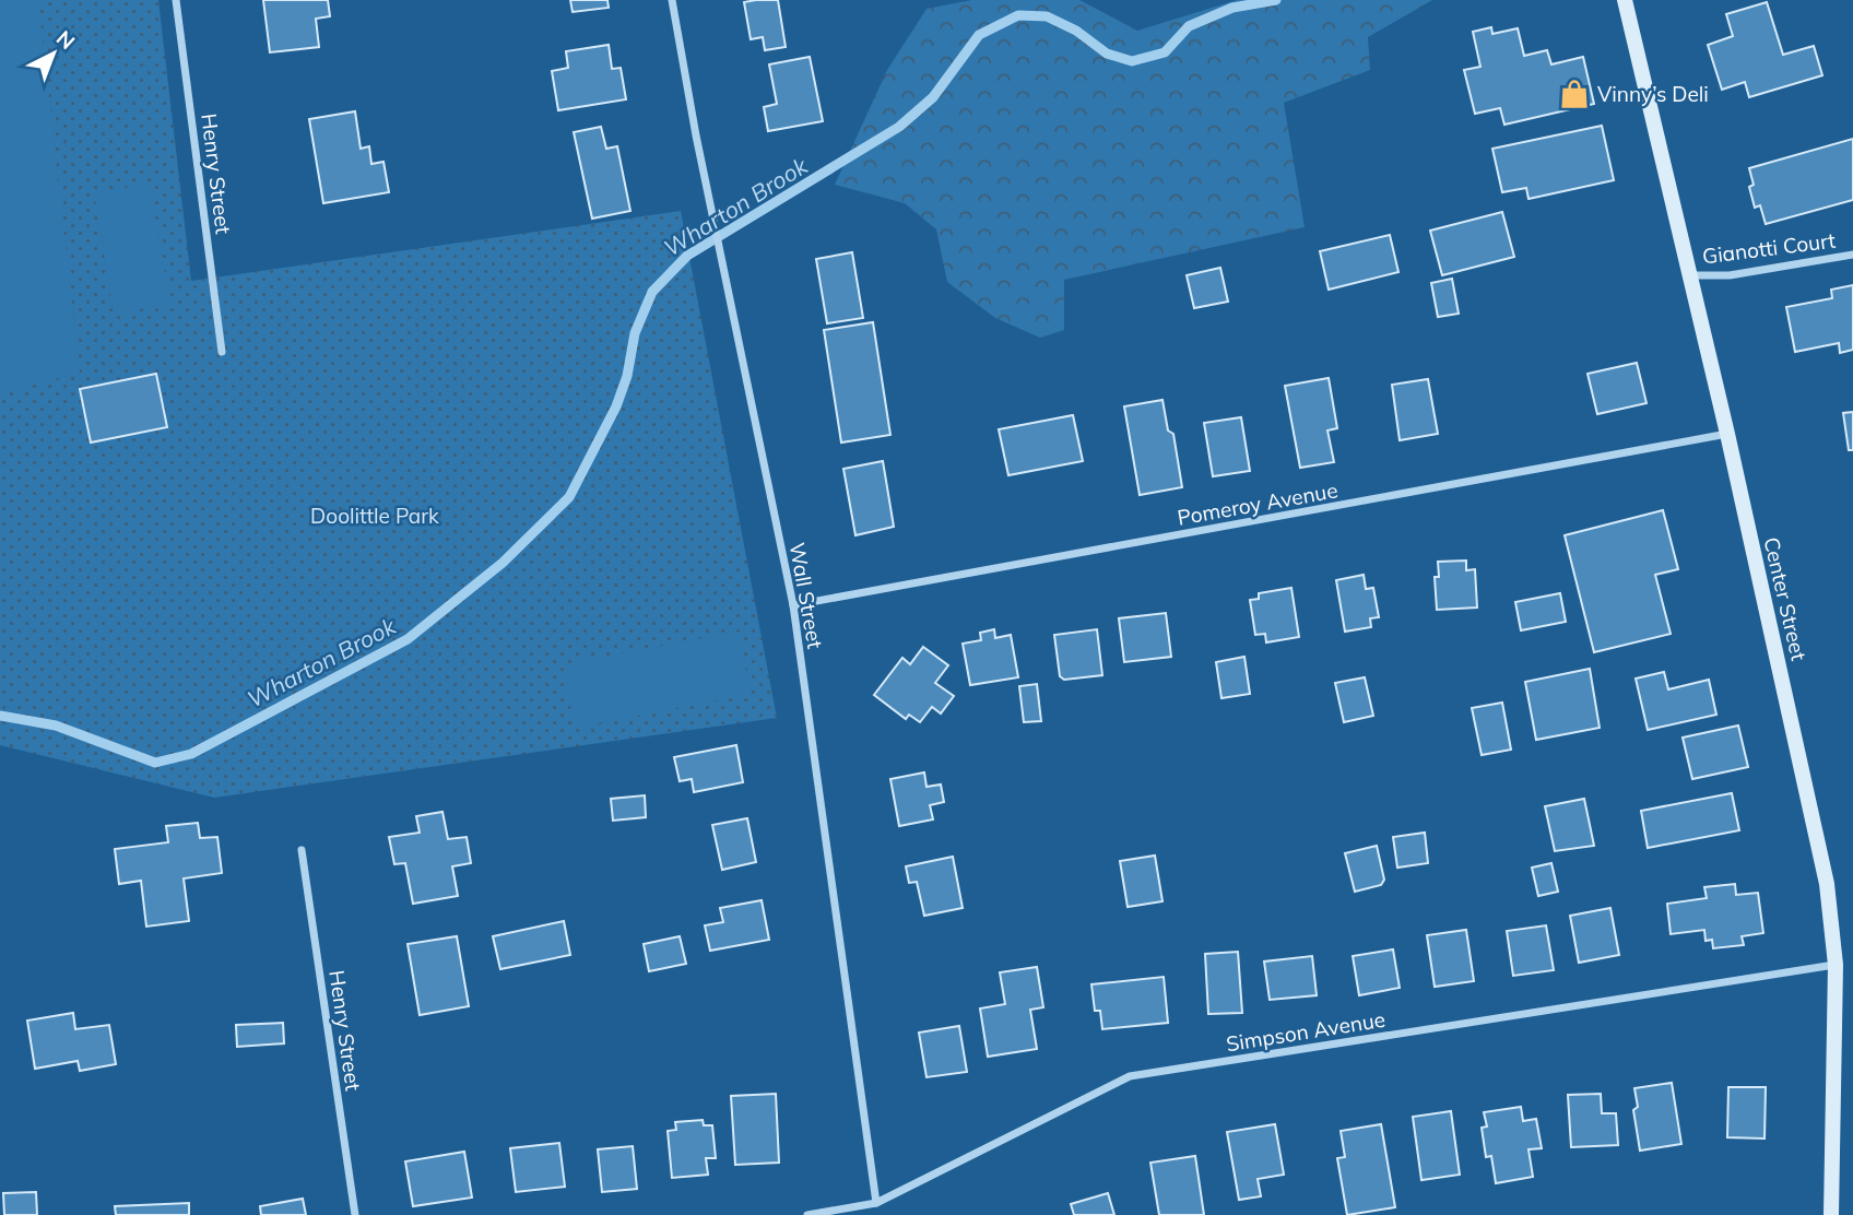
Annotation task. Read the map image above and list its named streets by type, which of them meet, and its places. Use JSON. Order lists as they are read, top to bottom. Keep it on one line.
{"streets":{"main road":["Center Street"],"street":["Henry Street","Gianotti Court","Pomeroy Avenue","Wall Street","Simpson Avenue"]},"crossings":[["Gianotti Court","Center Street"],["Pomeroy Avenue","Wall Street"],["Pomeroy Avenue","Center Street"],["Wall Street","Simpson Avenue"],["Center Street","Simpson Avenue"]],"water":["Wharton Brook"],"parks":["Doolittle Park"],"places":{"shop":["Vinny’s Deli"]},"north":"top right"}
